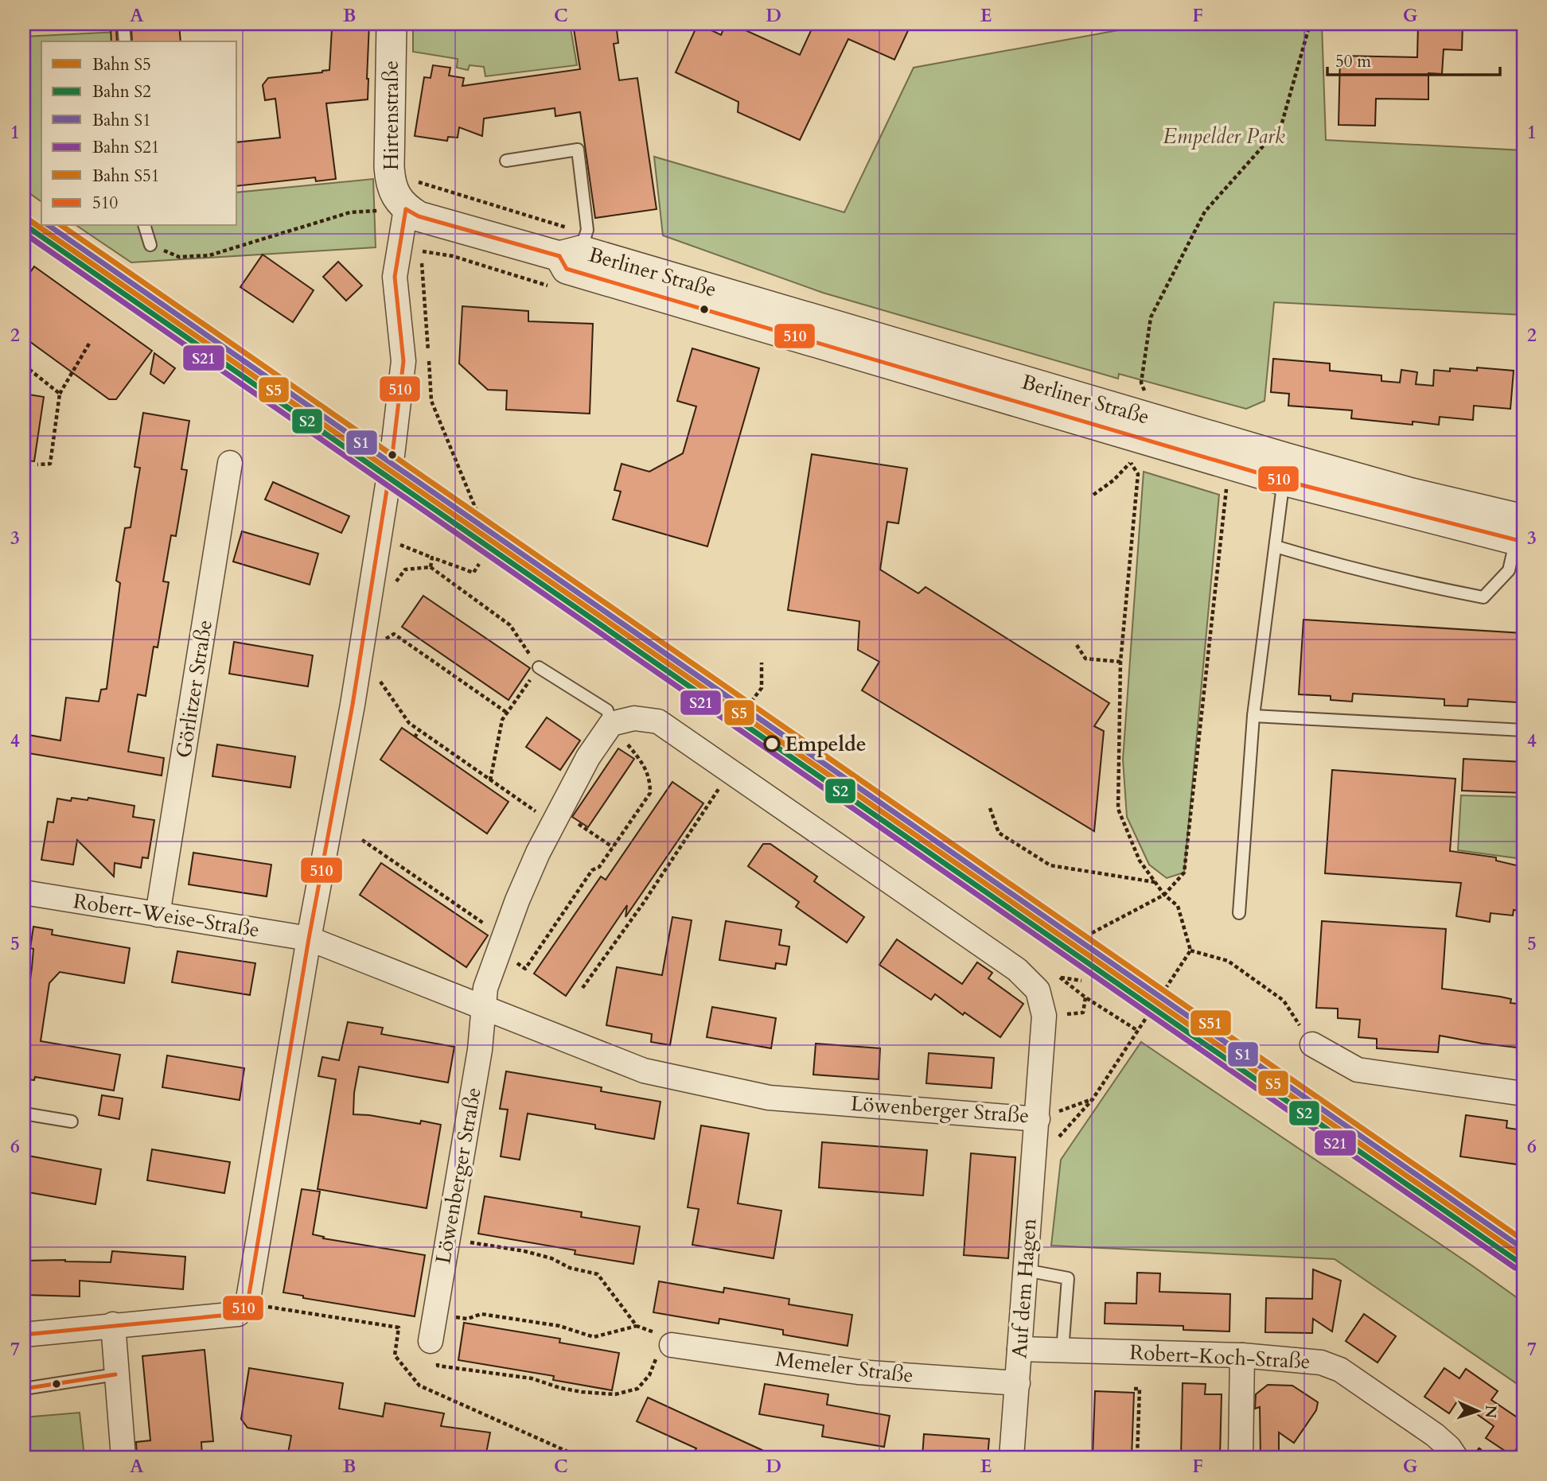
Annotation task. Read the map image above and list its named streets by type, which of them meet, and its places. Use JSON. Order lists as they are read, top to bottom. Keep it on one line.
{"streets":{"street":["Hirtenstraße","Berliner Straße","Görlitzer Straße","Robert-Weise-Straße","Löwenberger Straße","Auf dem Hagen","Robert-Koch-Straße","Memeler Straße"]},"crossings":[["Görlitzer Straße","Robert-Weise-Straße"],["Robert-Weise-Straße","Löwenberger Straße"],["Löwenberger Straße","Auf dem Hagen"],["Auf dem Hagen","Robert-Koch-Straße"],["Auf dem Hagen","Memeler Straße"]],"parks":["Empelder Park"],"places":["Empelde"],"lines":["transit line 510","rail line S5","rail line S2","rail line S1","rail line S51","rail line S21"],"legend":["Bahn S5","Bahn S2","Bahn S1","Bahn S21","Bahn S51","510"],"scale_bar":"50 m","north":"right","grid":{"columns":["A","B","C","D","E","F","G"],"rows":["1","2","3","4","5","6","7"]}}
